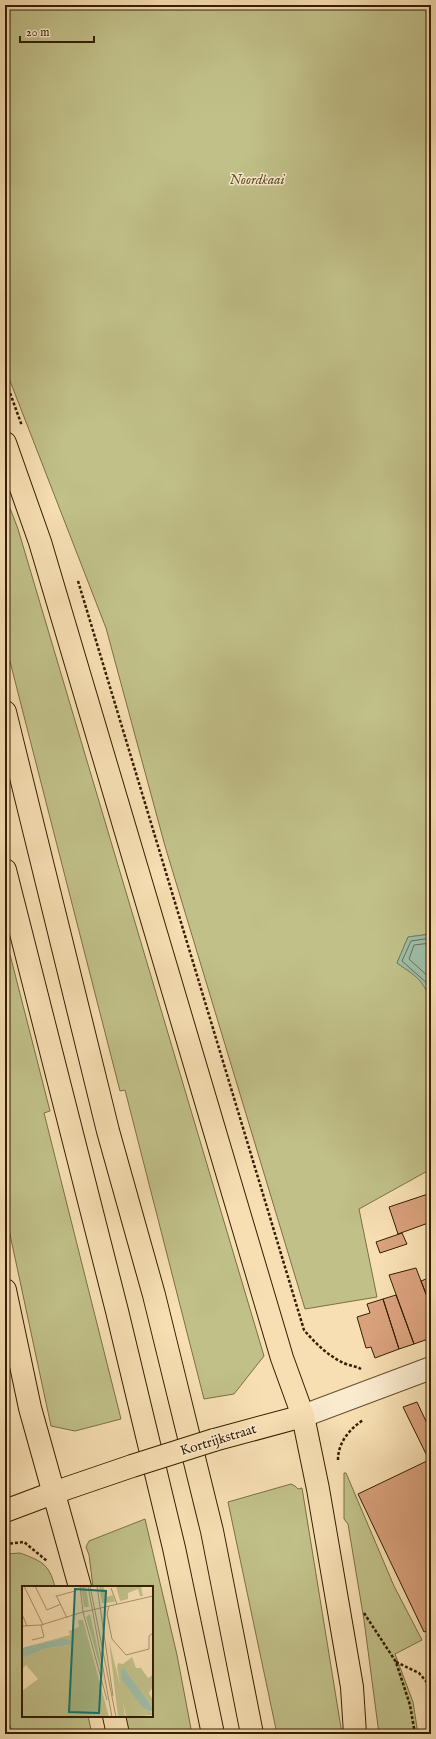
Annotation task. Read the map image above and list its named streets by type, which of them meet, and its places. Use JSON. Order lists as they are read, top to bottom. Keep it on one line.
{"streets":{"main road":["Kortrijkstraat"]},"parks":["Noordkaai"],"scale_bar":"20 m"}
